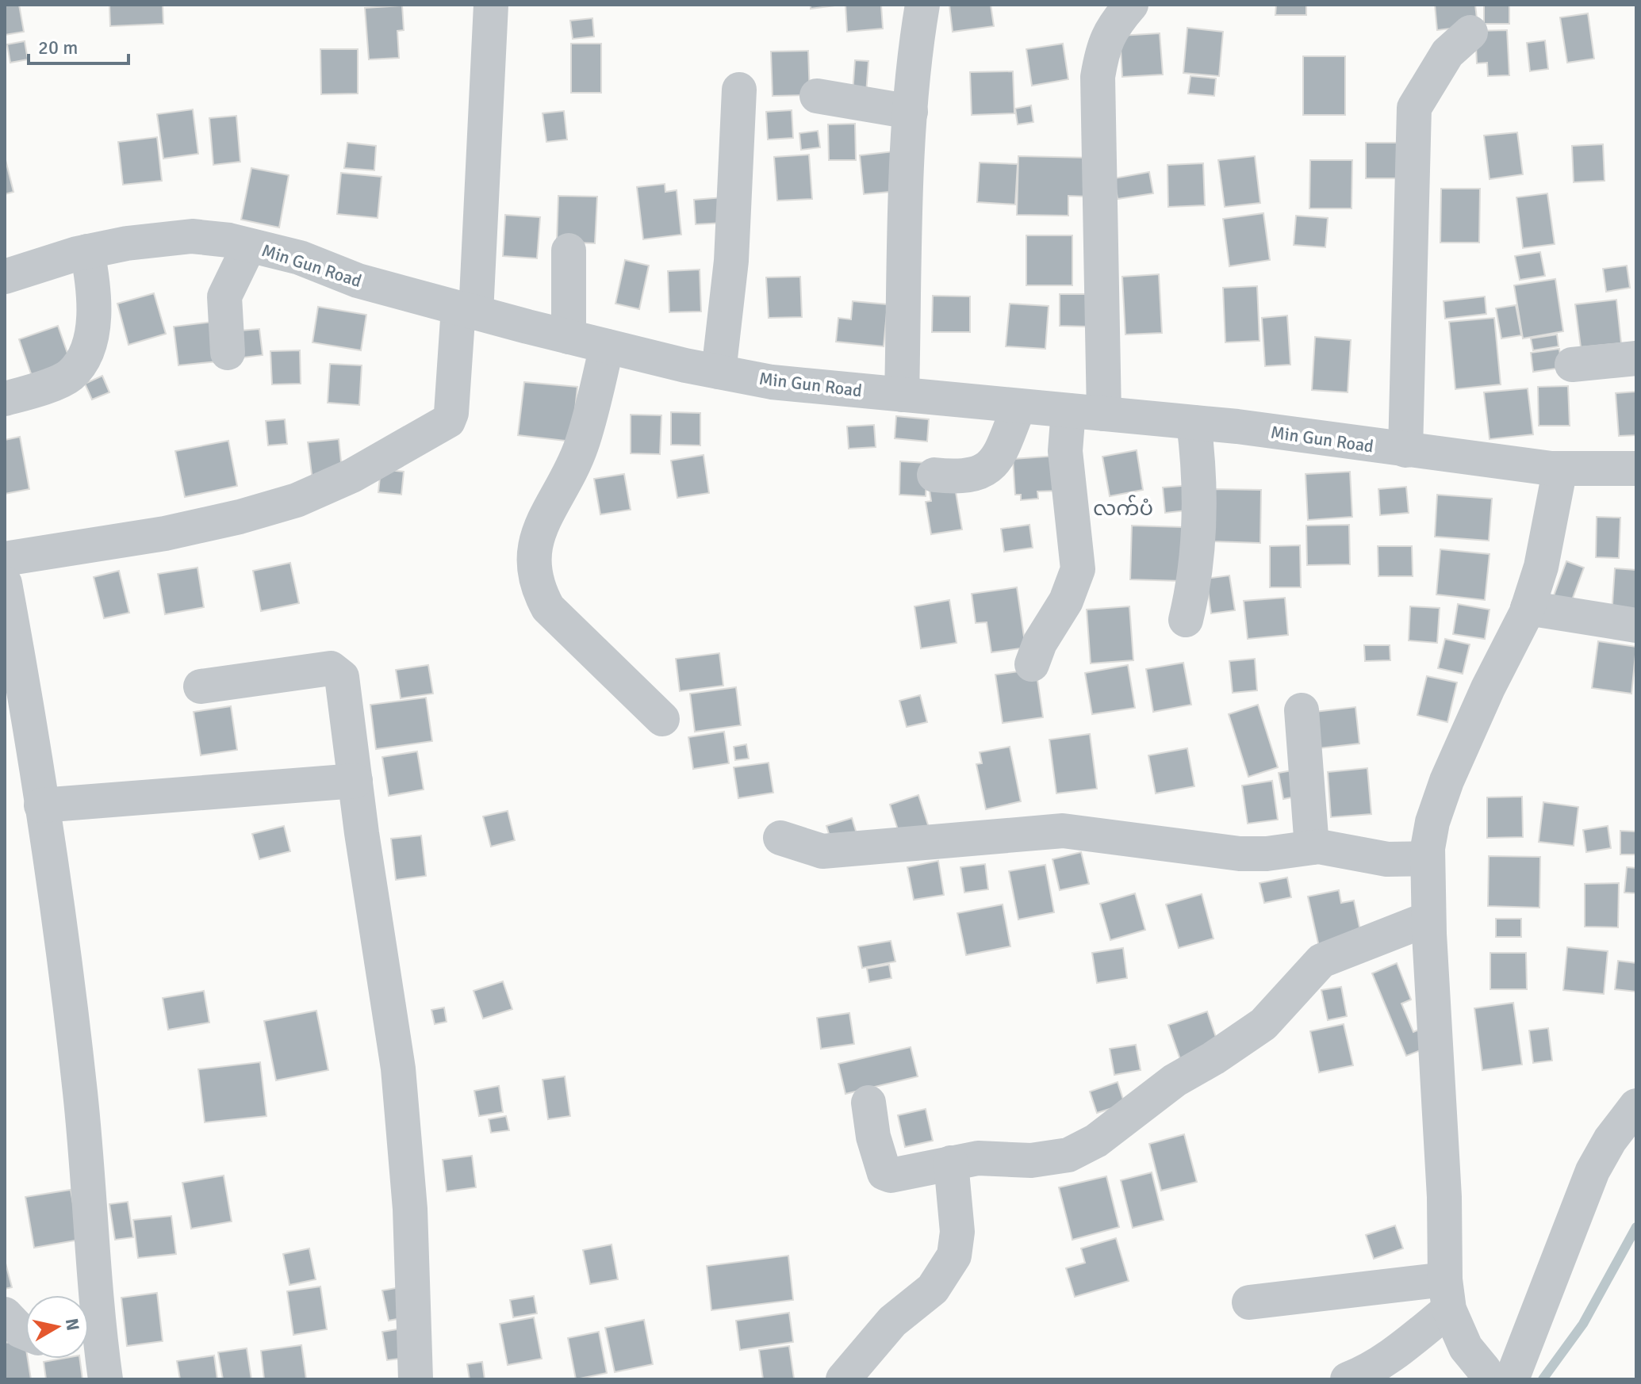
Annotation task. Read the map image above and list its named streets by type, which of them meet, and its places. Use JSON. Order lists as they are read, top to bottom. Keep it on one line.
{"streets":{"street":["Min Gun Road"]},"districts":["လက်ပံ"],"scale_bar":"20 m","north":"right"}
